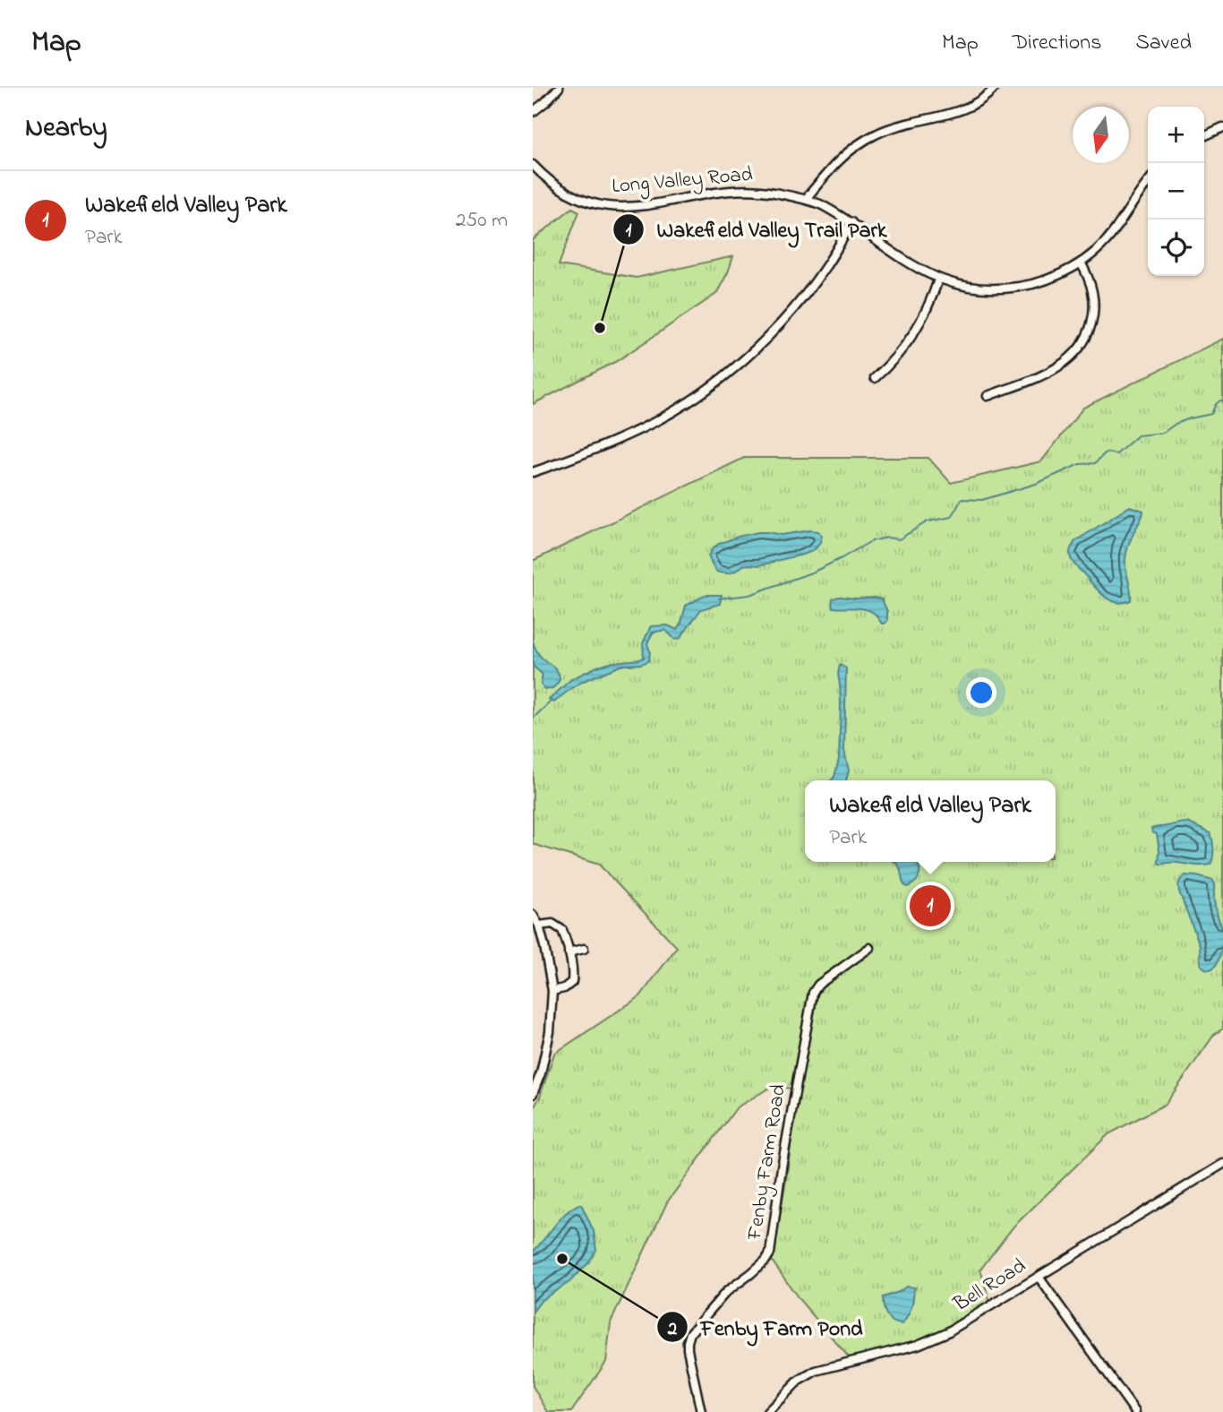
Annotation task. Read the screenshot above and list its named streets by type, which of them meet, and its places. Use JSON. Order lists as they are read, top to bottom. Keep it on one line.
{"streets":{"street":["Long Valley Road","Fenby Farm Road","Bell Road"]},"places":["Wakefield Valley Trail Park","Fenby Farm Pond"],"north":"bottom","page":{"header":"Map","nav":["Map","Directions","Saved"],"heading":"Nearby","map_buttons":["+","−"],"list":[{"mark":"1","name":"Wakefield Valley Park","note":"Park","value":"250 m"}],"popup":["Wakefield Valley Park","Park"],"pins":"1"}}
